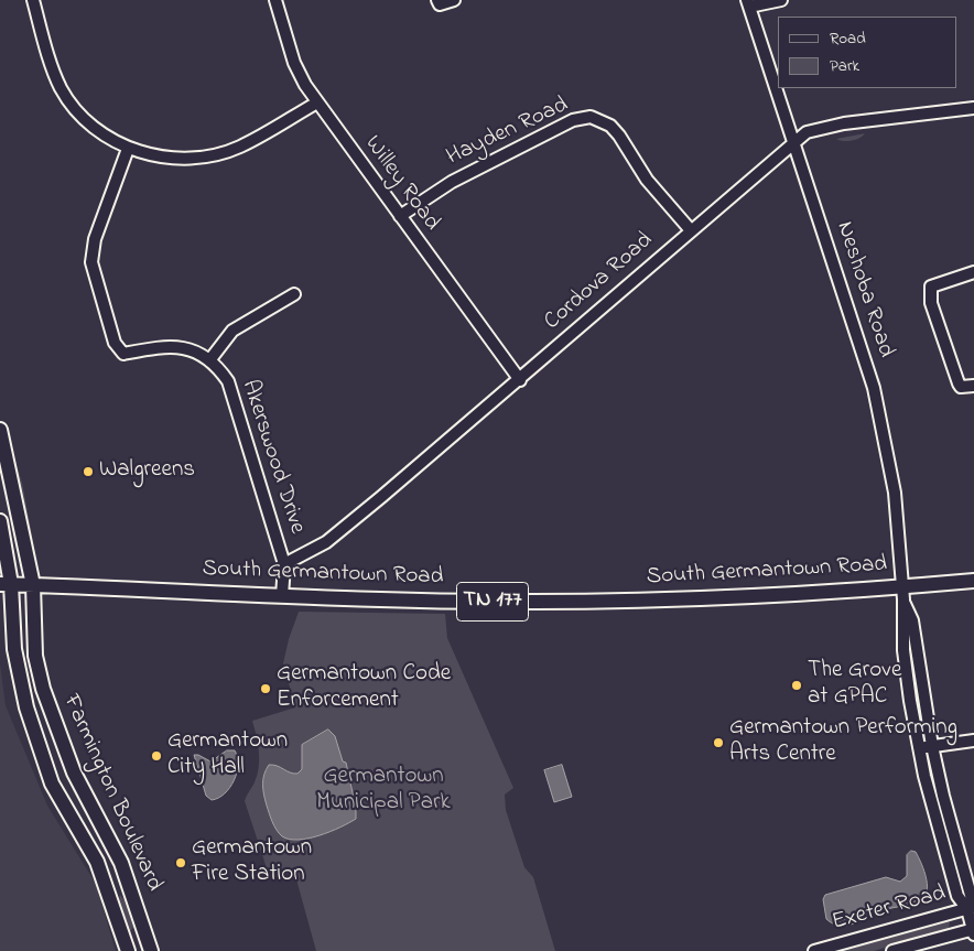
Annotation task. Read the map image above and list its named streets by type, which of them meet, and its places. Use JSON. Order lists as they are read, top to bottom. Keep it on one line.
{"streets":{"main road":["South Germantown Road","TN 177","Farmington Boulevard"],"street":["Hayden Road","Willey Road","Cordova Road","Neshoba Road","Akerswood Drive","Exeter Road"]},"crossings":[["Hayden Road","Willey Road"],["Hayden Road","Cordova Road"],["Willey Road","Cordova Road"],["Cordova Road","Neshoba Road"],["Cordova Road","Akerswood Drive"],["Neshoba Road","South Germantown Road"],["Neshoba Road","Exeter Road"],["Akerswood Drive","South Germantown Road"],["South Germantown Road","Farmington Boulevard"]],"parks":["Germantown Municipal Park"],"places":["Walgreens","The Grove at GPAC","Germantown Code Enforcement","Germantown Performing Arts Centre","Germantown City Hall","Germantown Fire Station"],"legend":["Road","Park"]}
